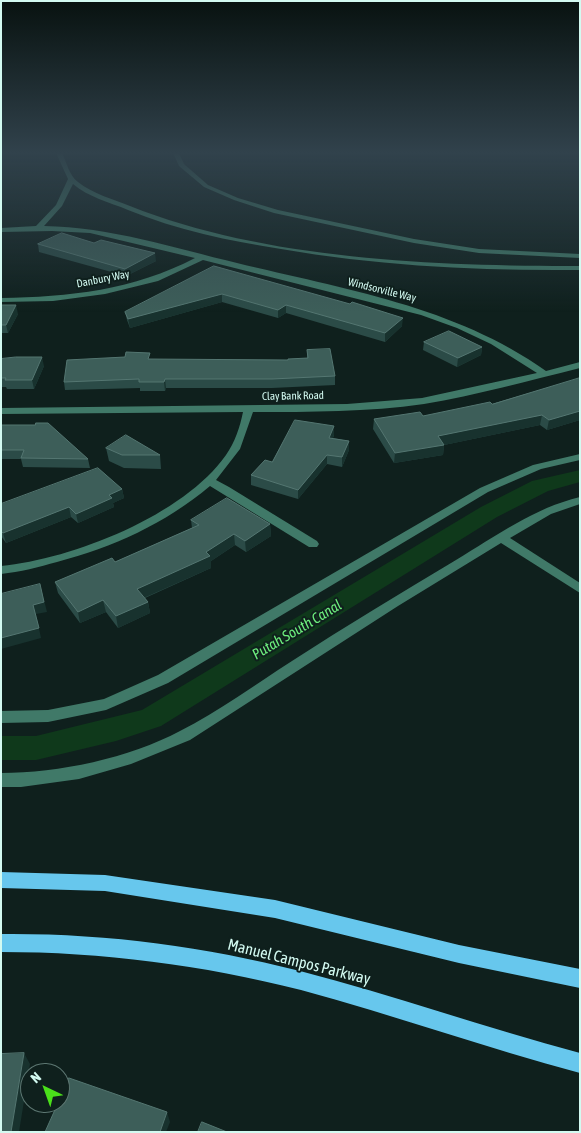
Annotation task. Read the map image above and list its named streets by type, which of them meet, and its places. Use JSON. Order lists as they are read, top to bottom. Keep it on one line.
{"streets":{"main road":["Manuel Campos Parkway"],"street":["Danbury Way","Windsorville Way","Clay Bank Road"]},"crossings":[["Danbury Way","Windsorville Way"],["Windsorville Way","Clay Bank Road"]],"water":["Putah South Canal"],"north":"top left"}
